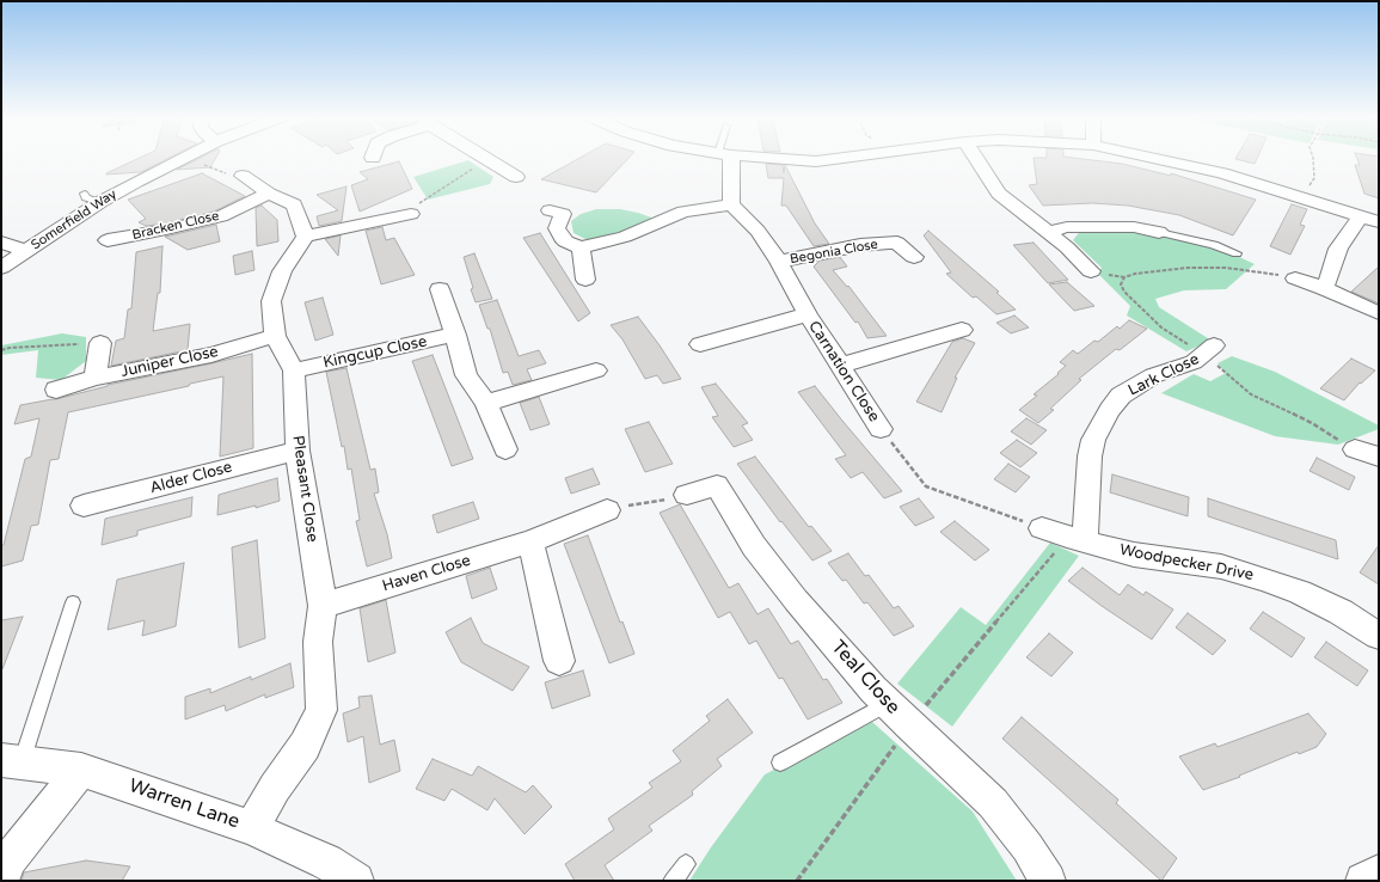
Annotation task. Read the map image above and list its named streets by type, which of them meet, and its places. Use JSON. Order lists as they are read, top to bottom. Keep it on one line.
{"streets":{"street":["Somerfield Way","Bracken Close","Begonia Close","Kingcup Close","Juniper Close","Carnation Close","Lark Close","Alder Close","Pleasant Close","Woodpecker Drive","Haven Close","Teal Close","Warren Lane"]},"crossings":[["Begonia Close","Carnation Close"],["Kingcup Close","Pleasant Close"],["Juniper Close","Pleasant Close"],["Lark Close","Woodpecker Drive"],["Alder Close","Pleasant Close"],["Pleasant Close","Haven Close"],["Pleasant Close","Warren Lane"]]}
